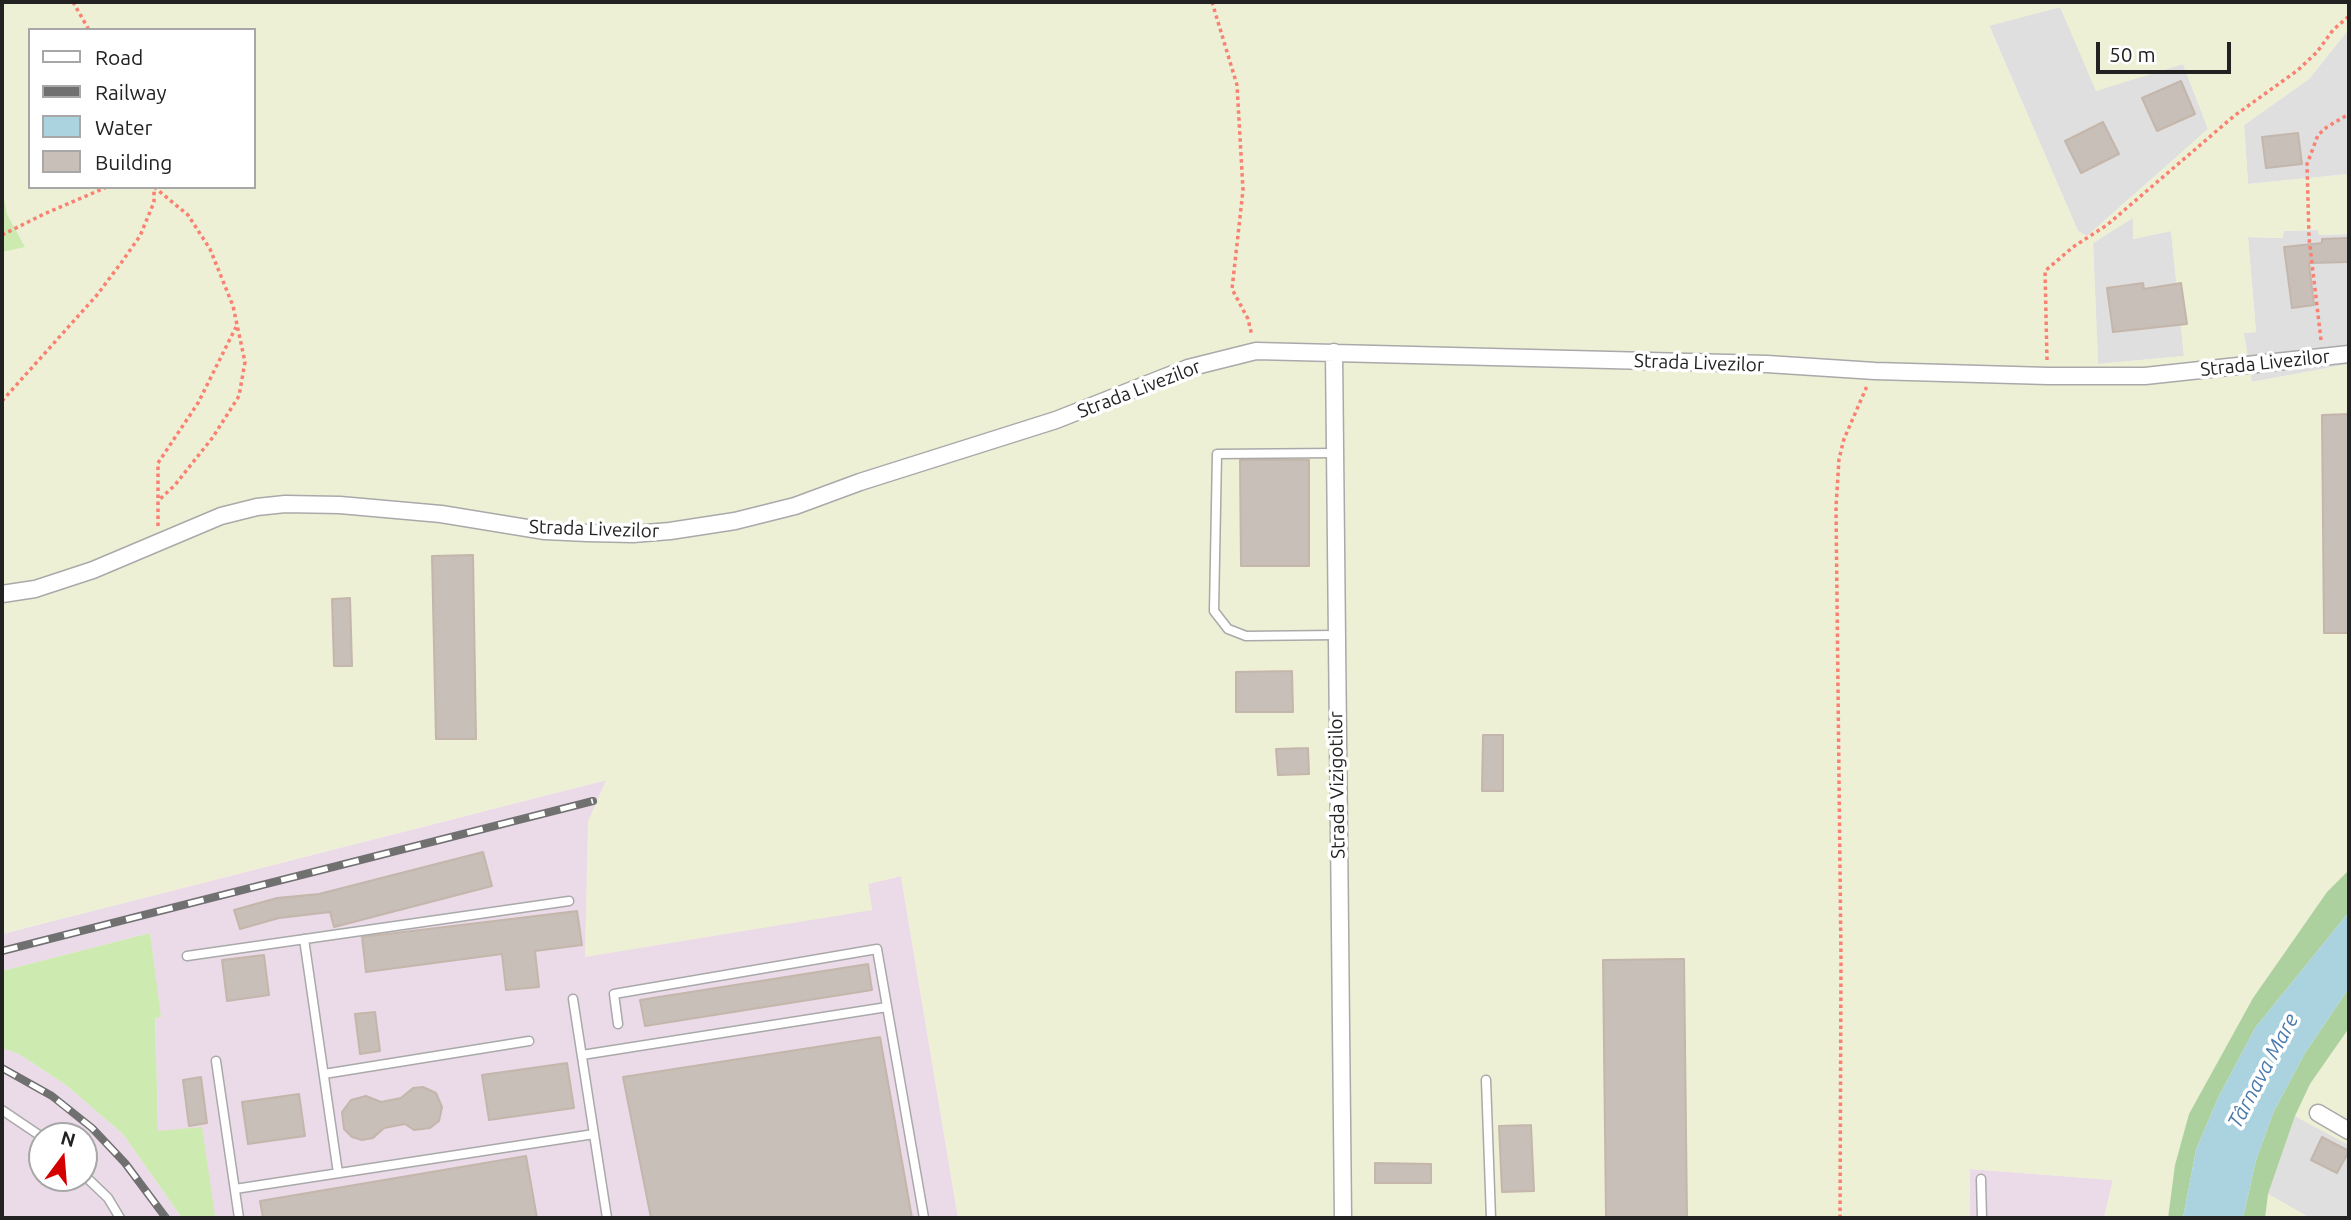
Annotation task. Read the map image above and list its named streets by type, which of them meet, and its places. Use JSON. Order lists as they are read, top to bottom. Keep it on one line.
{"streets":{"street":["Strada Livezilor","Strada Vizigotilor"]},"crossings":[["Strada Livezilor","Strada Vizigotilor"]],"water":["Târnava Mare"],"legend":["Road","Railway","Water","Building"],"scale_bar":"50 m","north":"top"}
